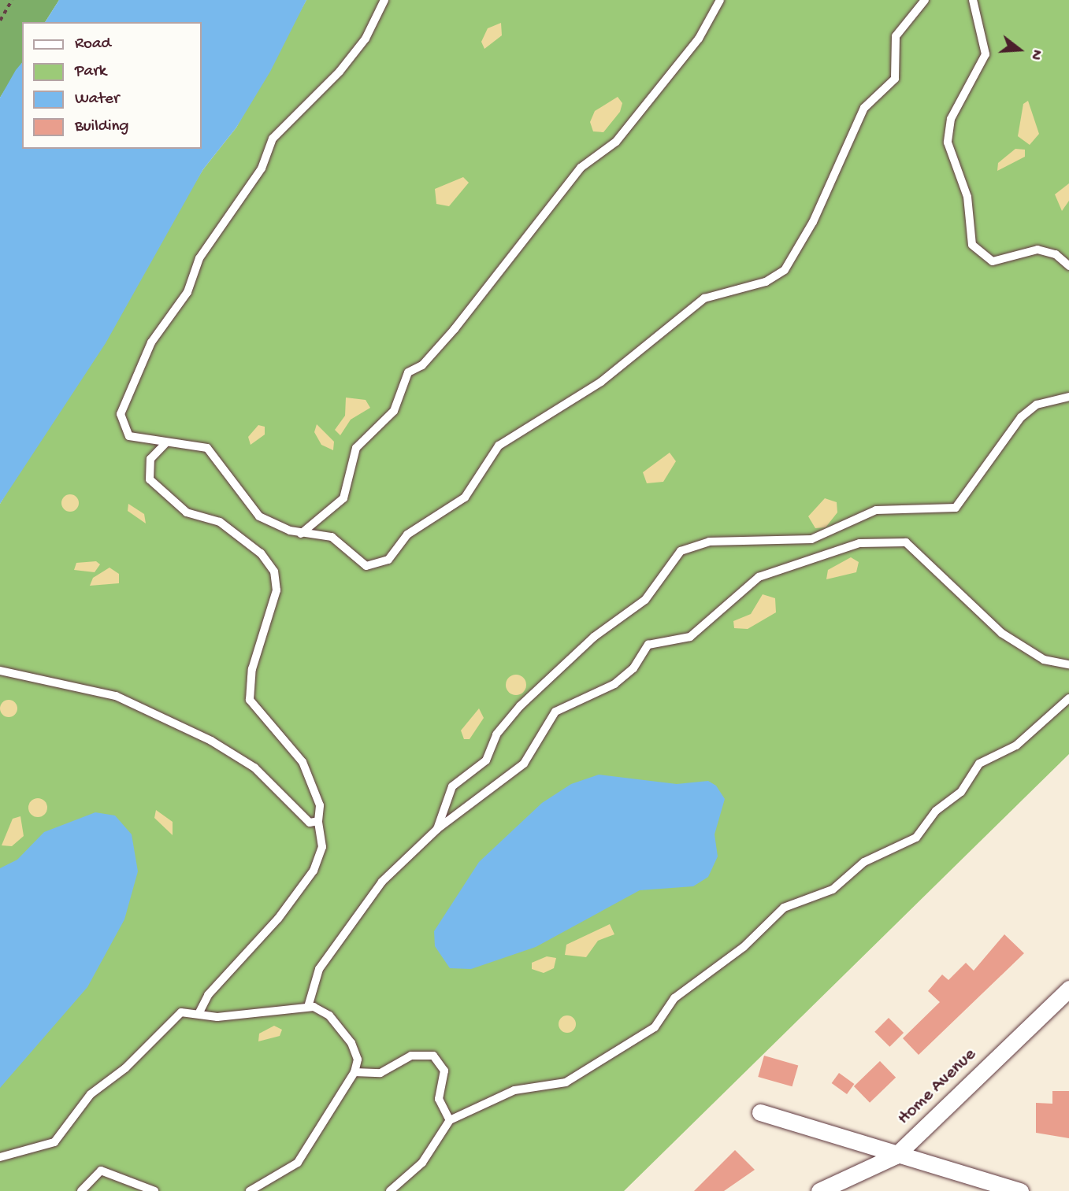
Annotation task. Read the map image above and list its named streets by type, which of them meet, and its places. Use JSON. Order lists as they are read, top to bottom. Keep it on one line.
{"streets":{"street":["Home Avenue"]},"legend":["Road","Park","Water","Building"],"north":"right"}
